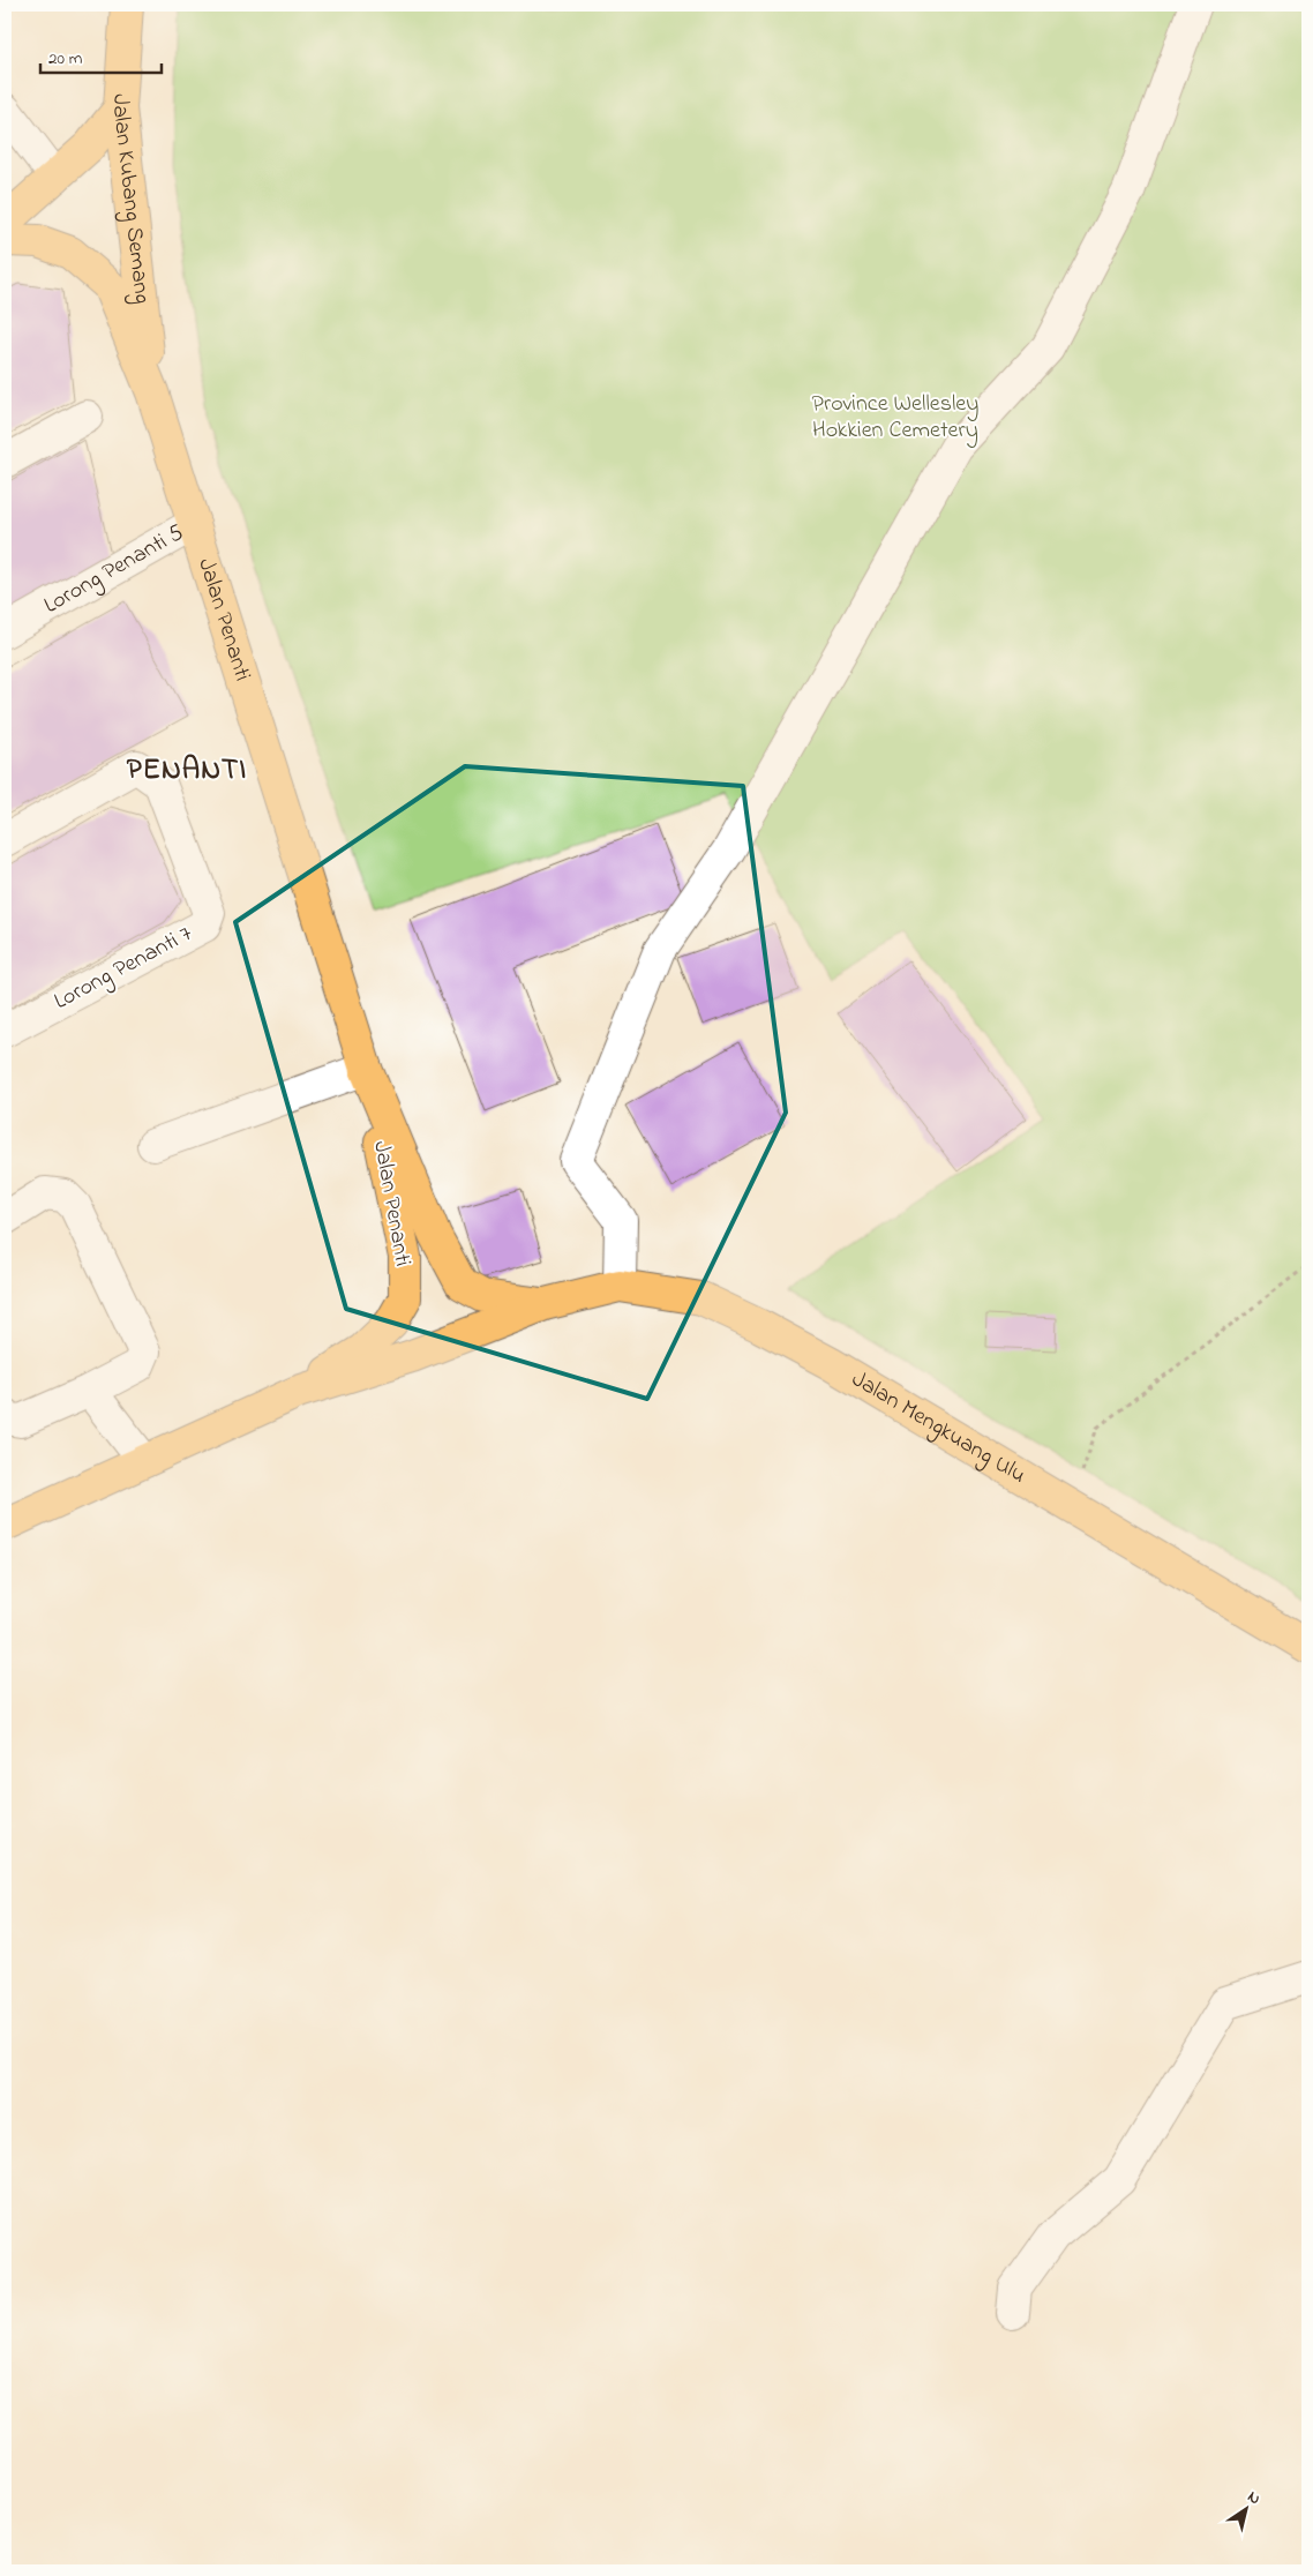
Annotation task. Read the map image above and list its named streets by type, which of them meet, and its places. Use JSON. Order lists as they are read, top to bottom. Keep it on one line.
{"streets":{"main road":["Jalan Kubang Semang","Jalan Penanti","Jalan Mengkuang Ulu"],"street":["Lorong Penanti 5","Lorong Penanti 7"]},"crossings":[["Jalan Kubang Semang","Jalan Penanti"],["Lorong Penanti 5","Jalan Penanti"],["Jalan Penanti","Jalan Mengkuang Ulu"]],"districts":["PENANTI"],"parks":["Province Wellesley Hokkien Cemetery"],"scale_bar":"20 m","north":"top right"}
